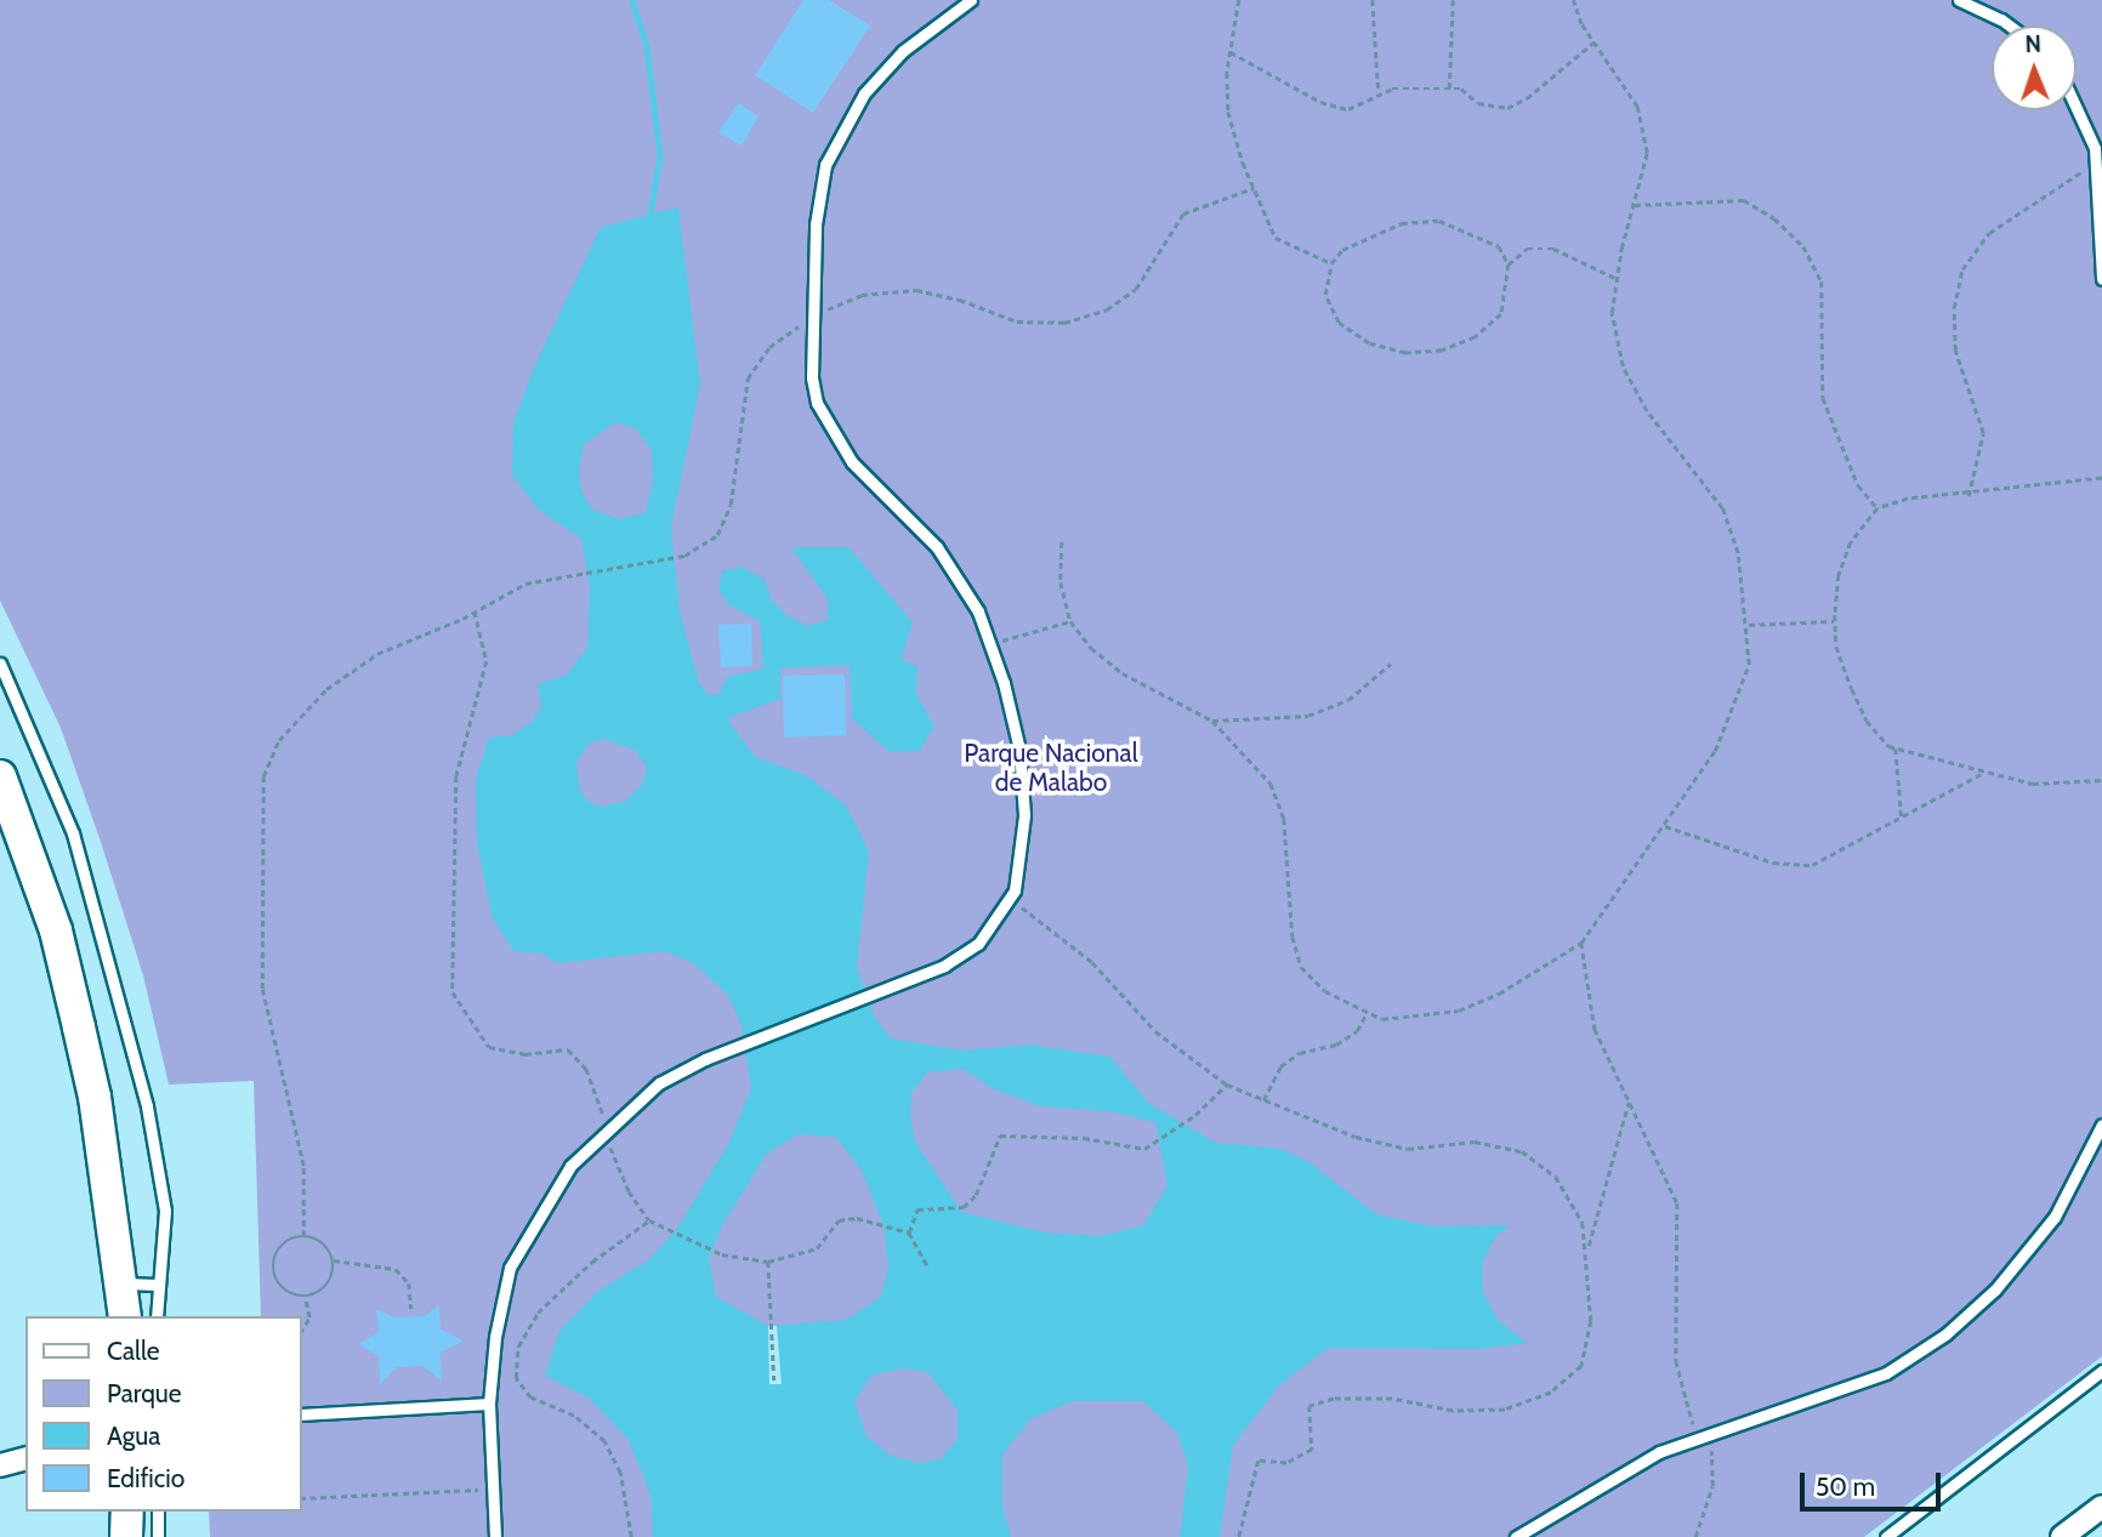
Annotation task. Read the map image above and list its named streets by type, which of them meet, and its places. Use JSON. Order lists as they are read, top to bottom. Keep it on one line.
{"parks":["Parque Nacional de Malabo"],"legend":["Calle","Parque","Agua","Edificio"],"scale_bar":"50 m","north":"top"}
